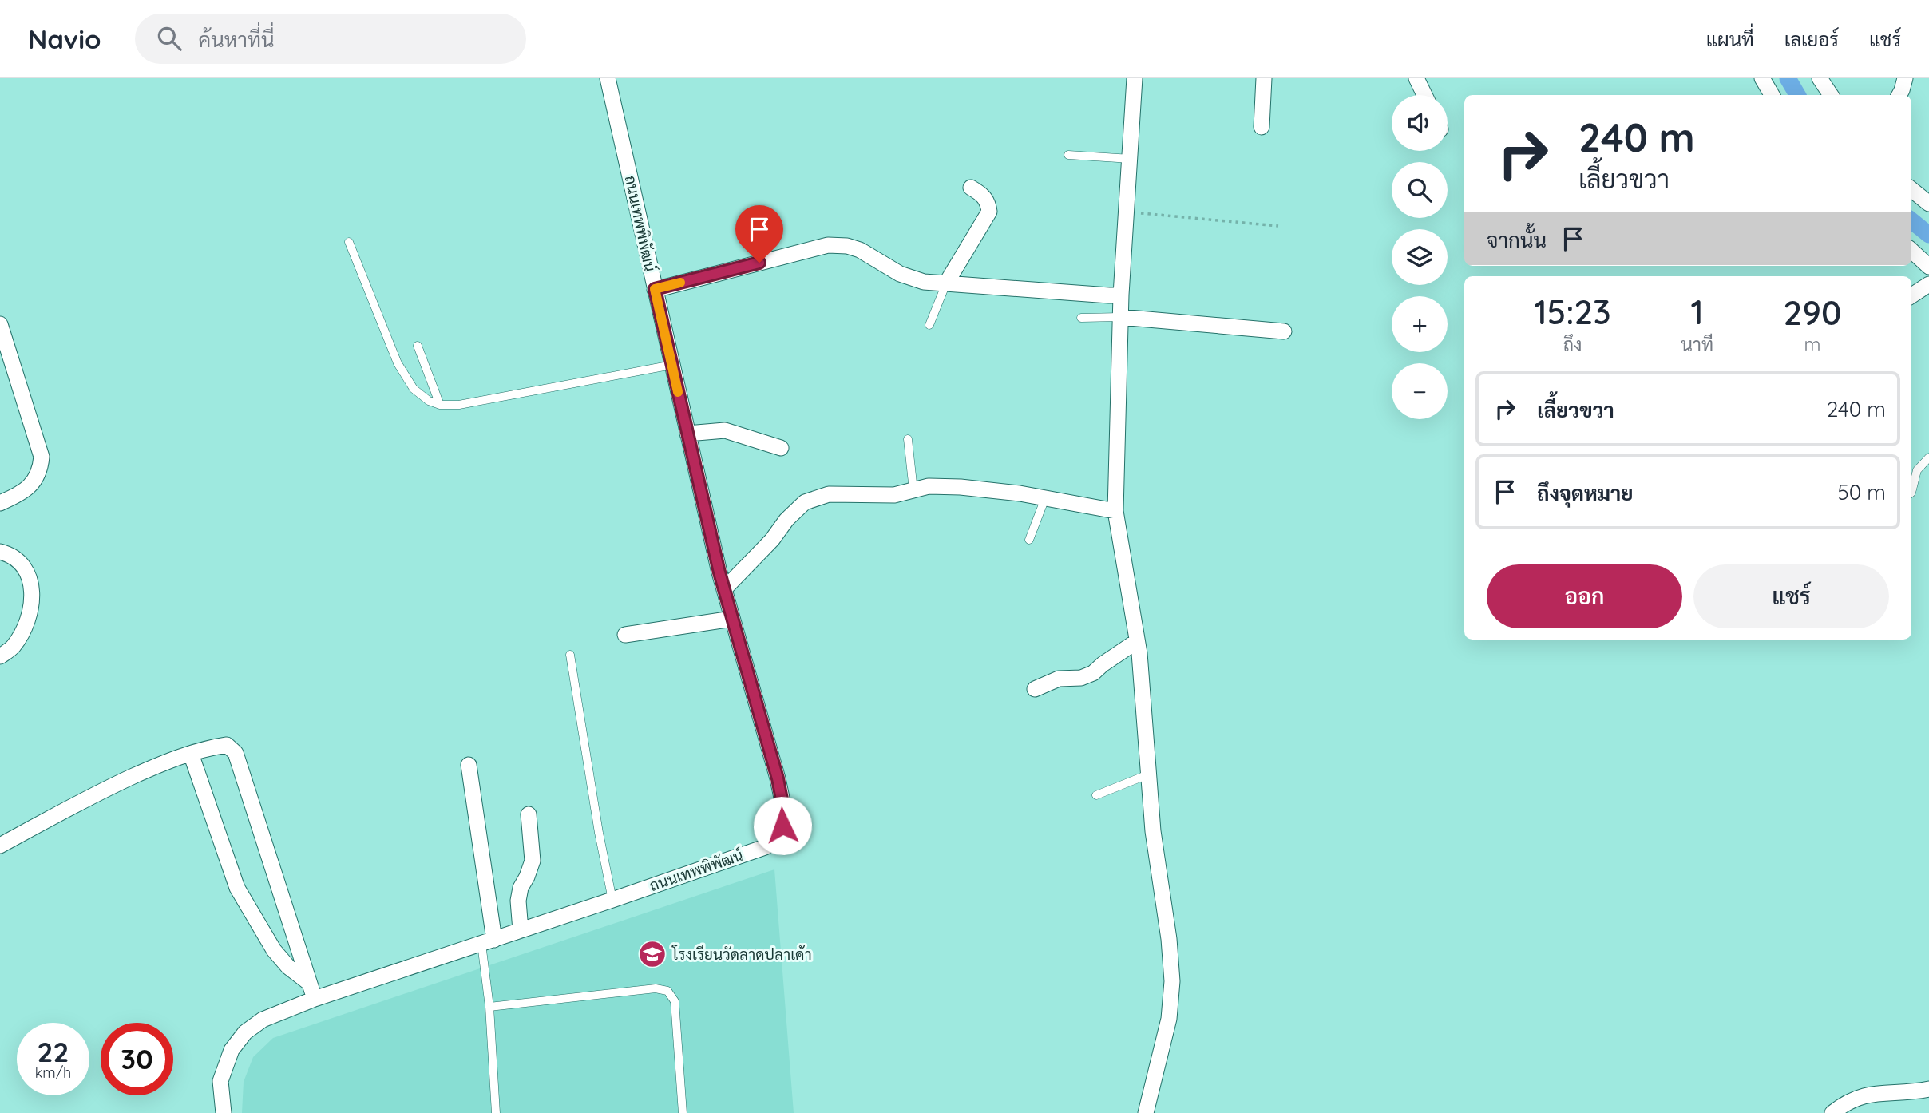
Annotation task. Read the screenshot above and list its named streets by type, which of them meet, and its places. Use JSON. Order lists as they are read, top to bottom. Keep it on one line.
{"streets":{"street":["ถนนเทพพิพัฒน์"]},"places":{"school or university":["โรงเรียนวัดลาดปลาเค้า"]},"page":{"header":"Navio","search":"ค้นหาที่นี่","nav":["แผนที่","เลเยอร์","แชร์"],"map_buttons":["+","−"],"turn":["240 m","เลี้ยวขวา"],"then":"จากนั้น","eta":["15:23","ถึง","1","นาที","290","m"],"list":[{"name":"เลี้ยวขวา","value":"240 m"},{"name":"ถึงจุดหมาย","value":"50 m"}],"buttons":["ออก","แชร์"],"speed":"22 km/h","limit":"30"}}
